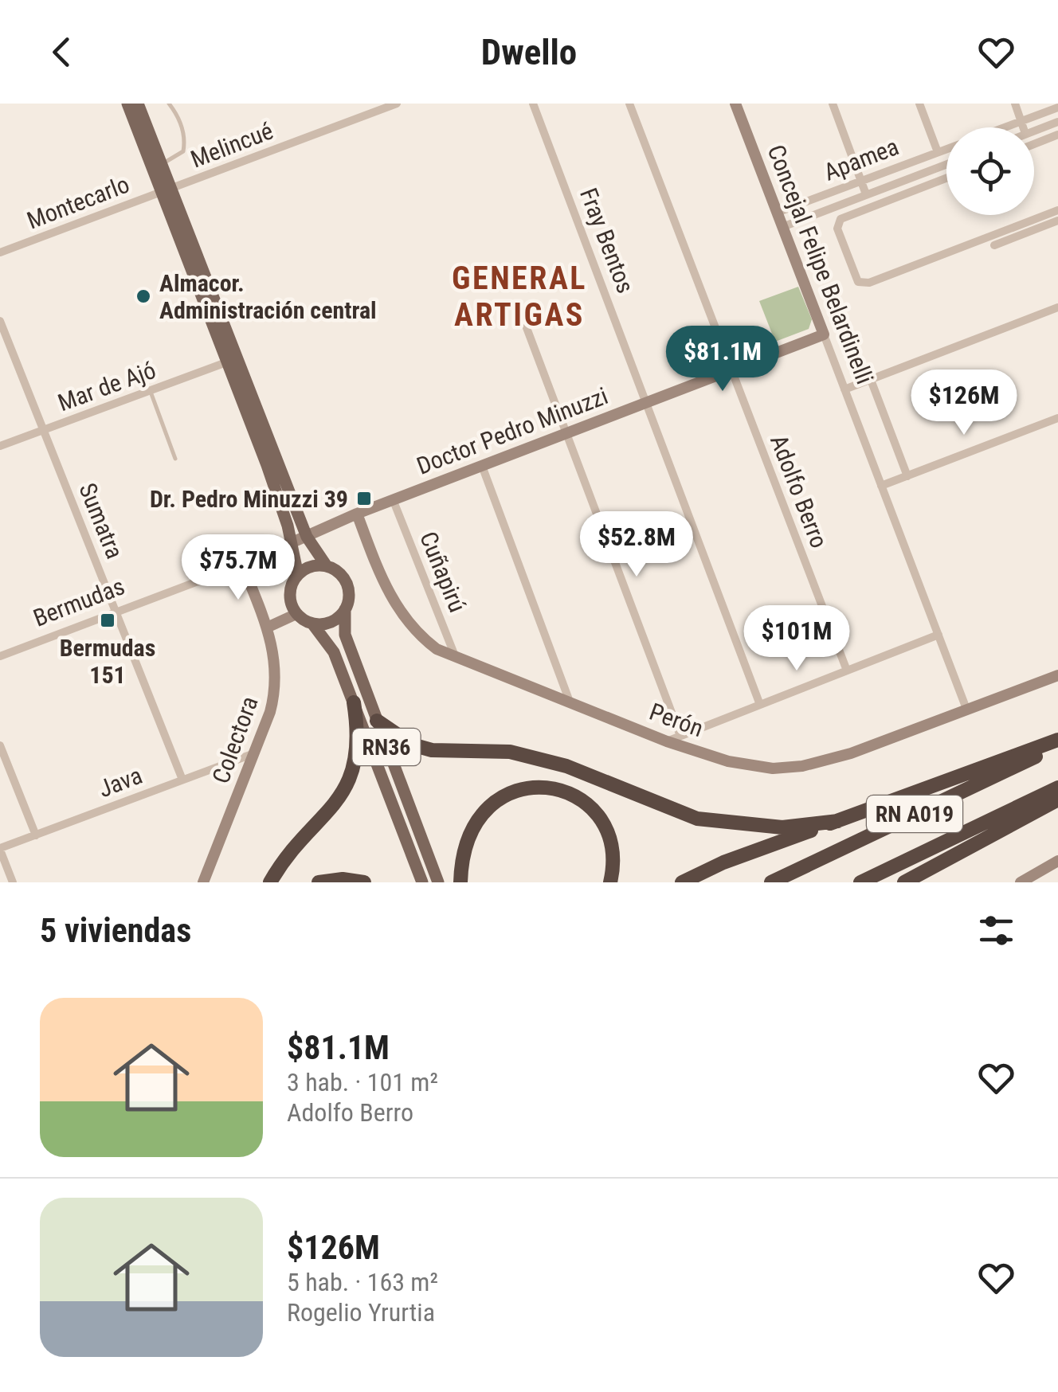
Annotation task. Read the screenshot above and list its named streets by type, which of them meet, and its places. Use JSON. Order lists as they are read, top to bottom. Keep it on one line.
{"streets":{"highway":["RN A019"],"main road":["Concejal Felipe Belardinelli","Doctor Pedro Minuzzi","Bermudas","Perón","Colectora","RN36"],"street":["Melincué","Apamea","Montecarlo","Fray Bentos","Mar de Ajó","Adolfo Berro","Sumatra","Cuñapirú","Java"]},"crossings":[["Melincué","Montecarlo"],["Melincué","RN36"],["Apamea","Concejal Felipe Belardinelli"],["Montecarlo","RN36"],["Fray Bentos","Doctor Pedro Minuzzi"],["Concejal Felipe Belardinelli","Doctor Pedro Minuzzi"],["Concejal Felipe Belardinelli","Perón"],["Mar de Ajó","Sumatra"],["Mar de Ajó","RN36"],["Doctor Pedro Minuzzi","Adolfo Berro"],["Doctor Pedro Minuzzi","Cuñapirú"],["Doctor Pedro Minuzzi","Bermudas"],["Doctor Pedro Minuzzi","Perón"],["Doctor Pedro Minuzzi","RN36"],["Sumatra","Bermudas"],["Sumatra","Java"],["Cuñapirú","Perón"],["Bermudas","Colectora"],["Bermudas","RN36"],["Colectora","Java"]],"districts":["GENERAL ARTIGAS"],"places":{"other":["Almacor. Administración central"],"transit":["Dr. Pedro Minuzzi 39","Bermudas 151"]},"page":{"header":"Dwello","price":["$81.1M","$126M","$52.8M","$75.7M","$101M"],"heading":"5 viviendas","list":[{"name":"$81.1M","note":"3 hab. · 101 m² · Adolfo Berro"},{"name":"$126M","note":"5 hab. · 163 m² · Rogelio Yrurtia"}]}}
